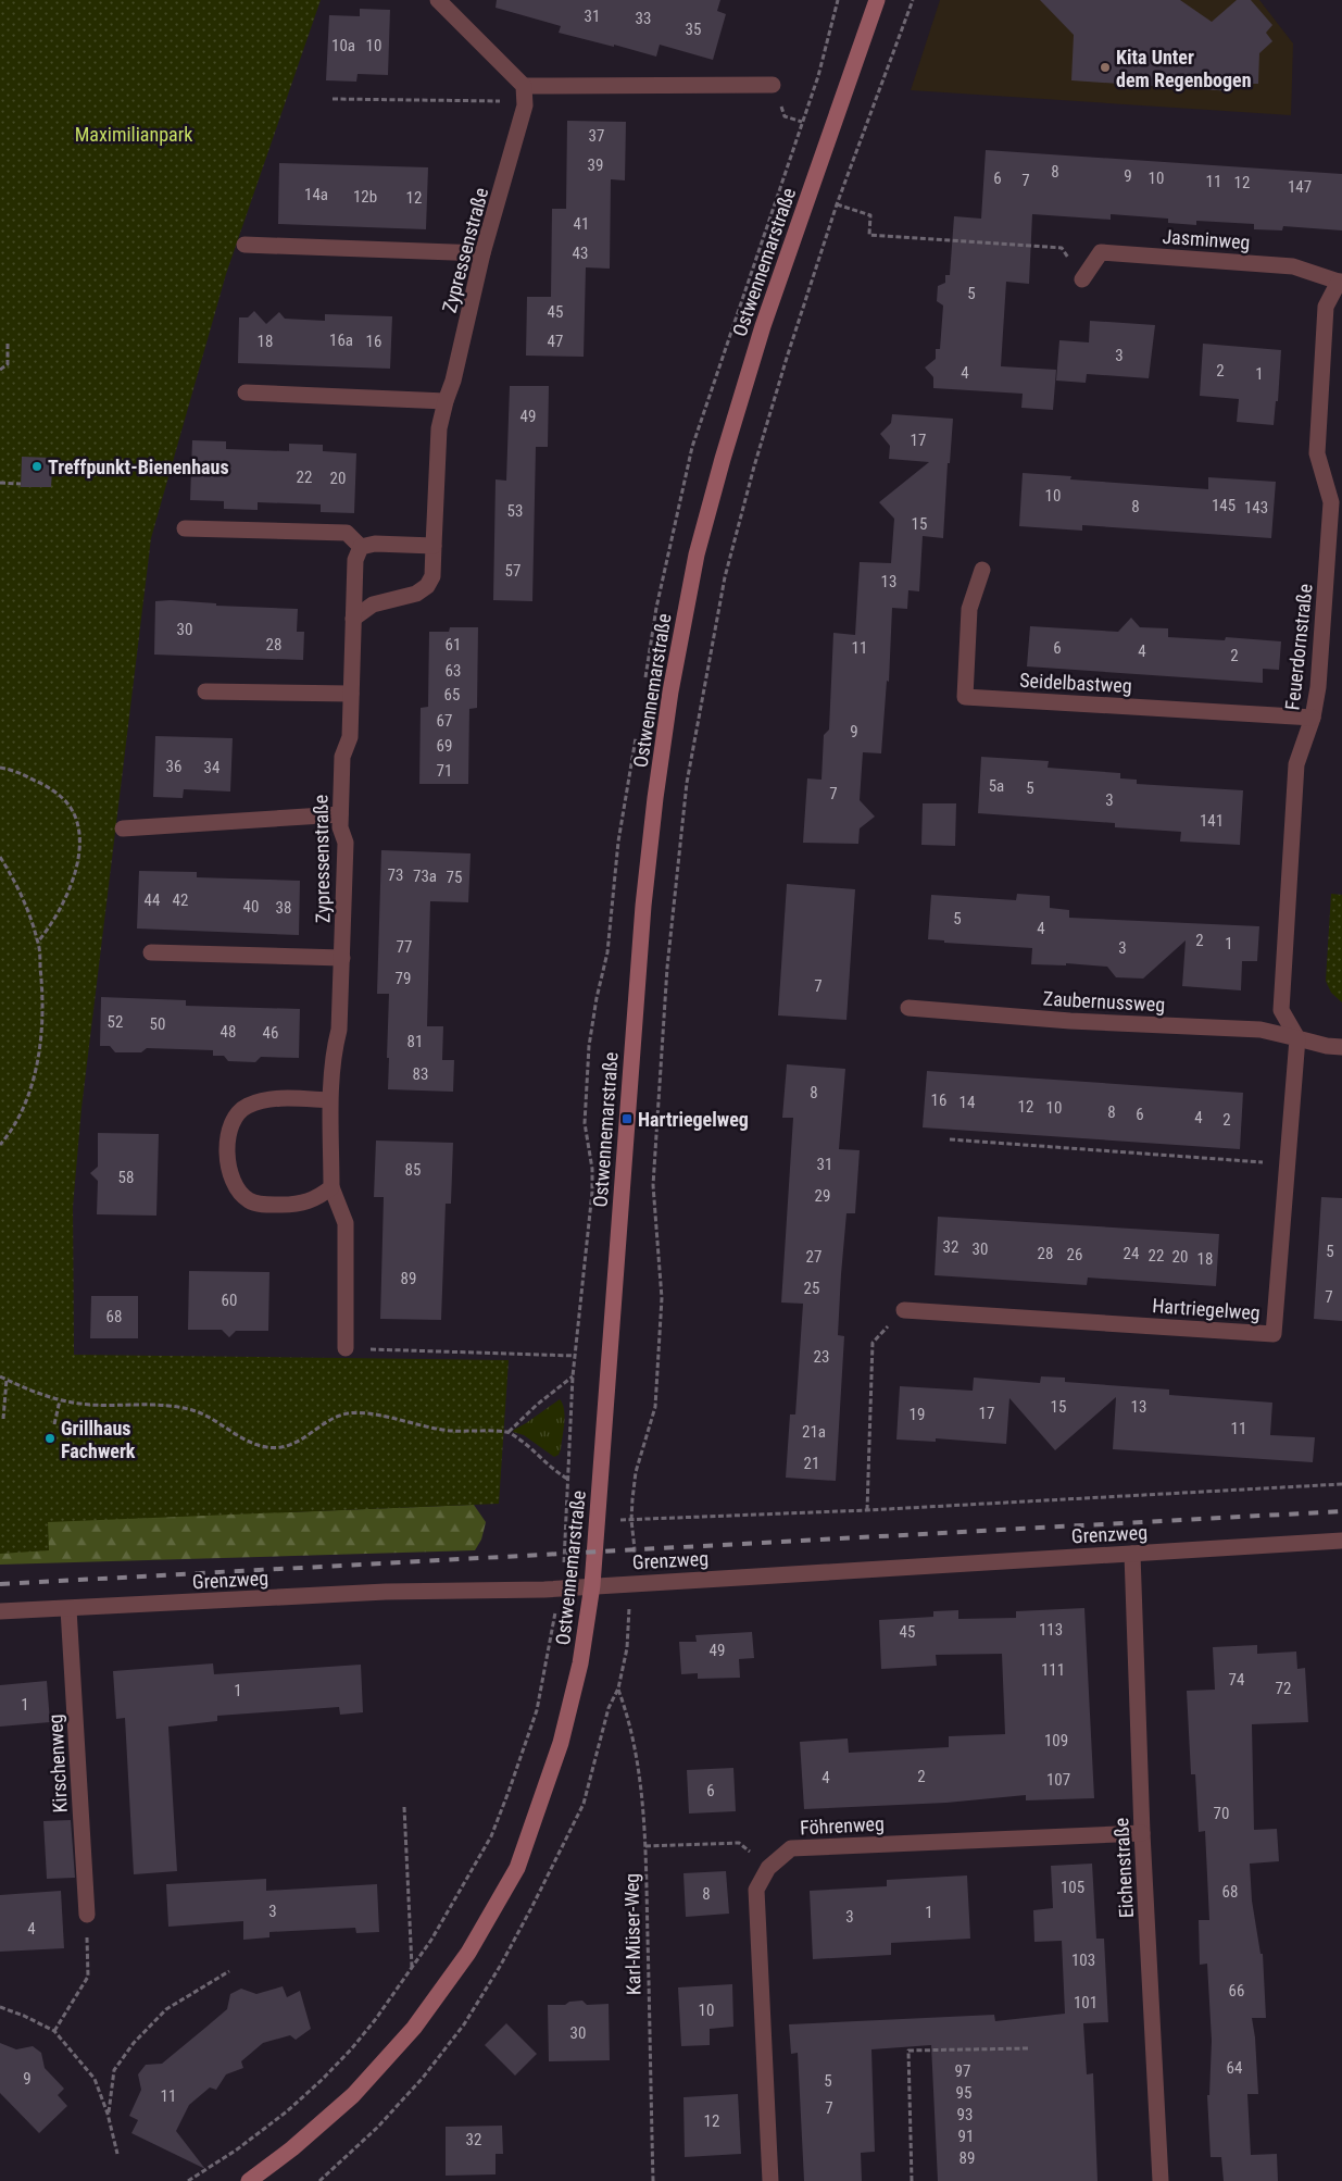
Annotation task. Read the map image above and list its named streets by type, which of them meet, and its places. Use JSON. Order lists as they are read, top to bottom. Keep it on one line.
{"streets":{"street":["Jasminweg","Zypressenstraße","Ostwennemarstraße","Feuerdornstraße","Seidelbastweg","Zaubernussweg","Hartriegelweg","Grenzweg","Kirschenweg","Föhrenweg","Eichenstraße"],"path":["Karl-Müser-Weg"]},"crossings":[["Jasminweg","Feuerdornstraße"],["Ostwennemarstraße","Grenzweg"],["Feuerdornstraße","Seidelbastweg"],["Feuerdornstraße","Zaubernussweg"],["Feuerdornstraße","Hartriegelweg"],["Zaubernussweg","Hartriegelweg"],["Grenzweg","Kirschenweg"],["Grenzweg","Eichenstraße"],["Föhrenweg","Eichenstraße"]],"parks":["Maximilianpark"],"places":{"other":["Kita Unter dem Regenbogen","Treffpunkt-Bienenhaus","Grillhaus Fachwerk"],"transit":["Hartriegelweg"]},"house_numbers":["31","33","35","10a","10","37","39","8","9","6","10","7","11","12","147","14a","12b","12","41","43","5","45","16a","18","16","47","3","2","4","1","49","17","22","20","10","145","8","143","53","15","57","13","30","28","61","11","6","4","2","63","65","67","9","69","36","34","71","5a","5","7","3","141","73","73a","75","44","42","40","38","5","4","2","1","77","3","79","7","52","50","48","46","81","83","8","16","14","12","10","8","6","4","2","31","85","58","29","32","30","5","28","24","26","22","27","20","18","89","25","7","60","68","23","15","13","17","19","11","21a","21","113","45","49","111","74","72","1","1","109","2","4","107","6","70","105","68","8","3","1","3","4","103","66","101","10","30","64","97","9","5","95","11","7","93","12","91","32","89"]}
